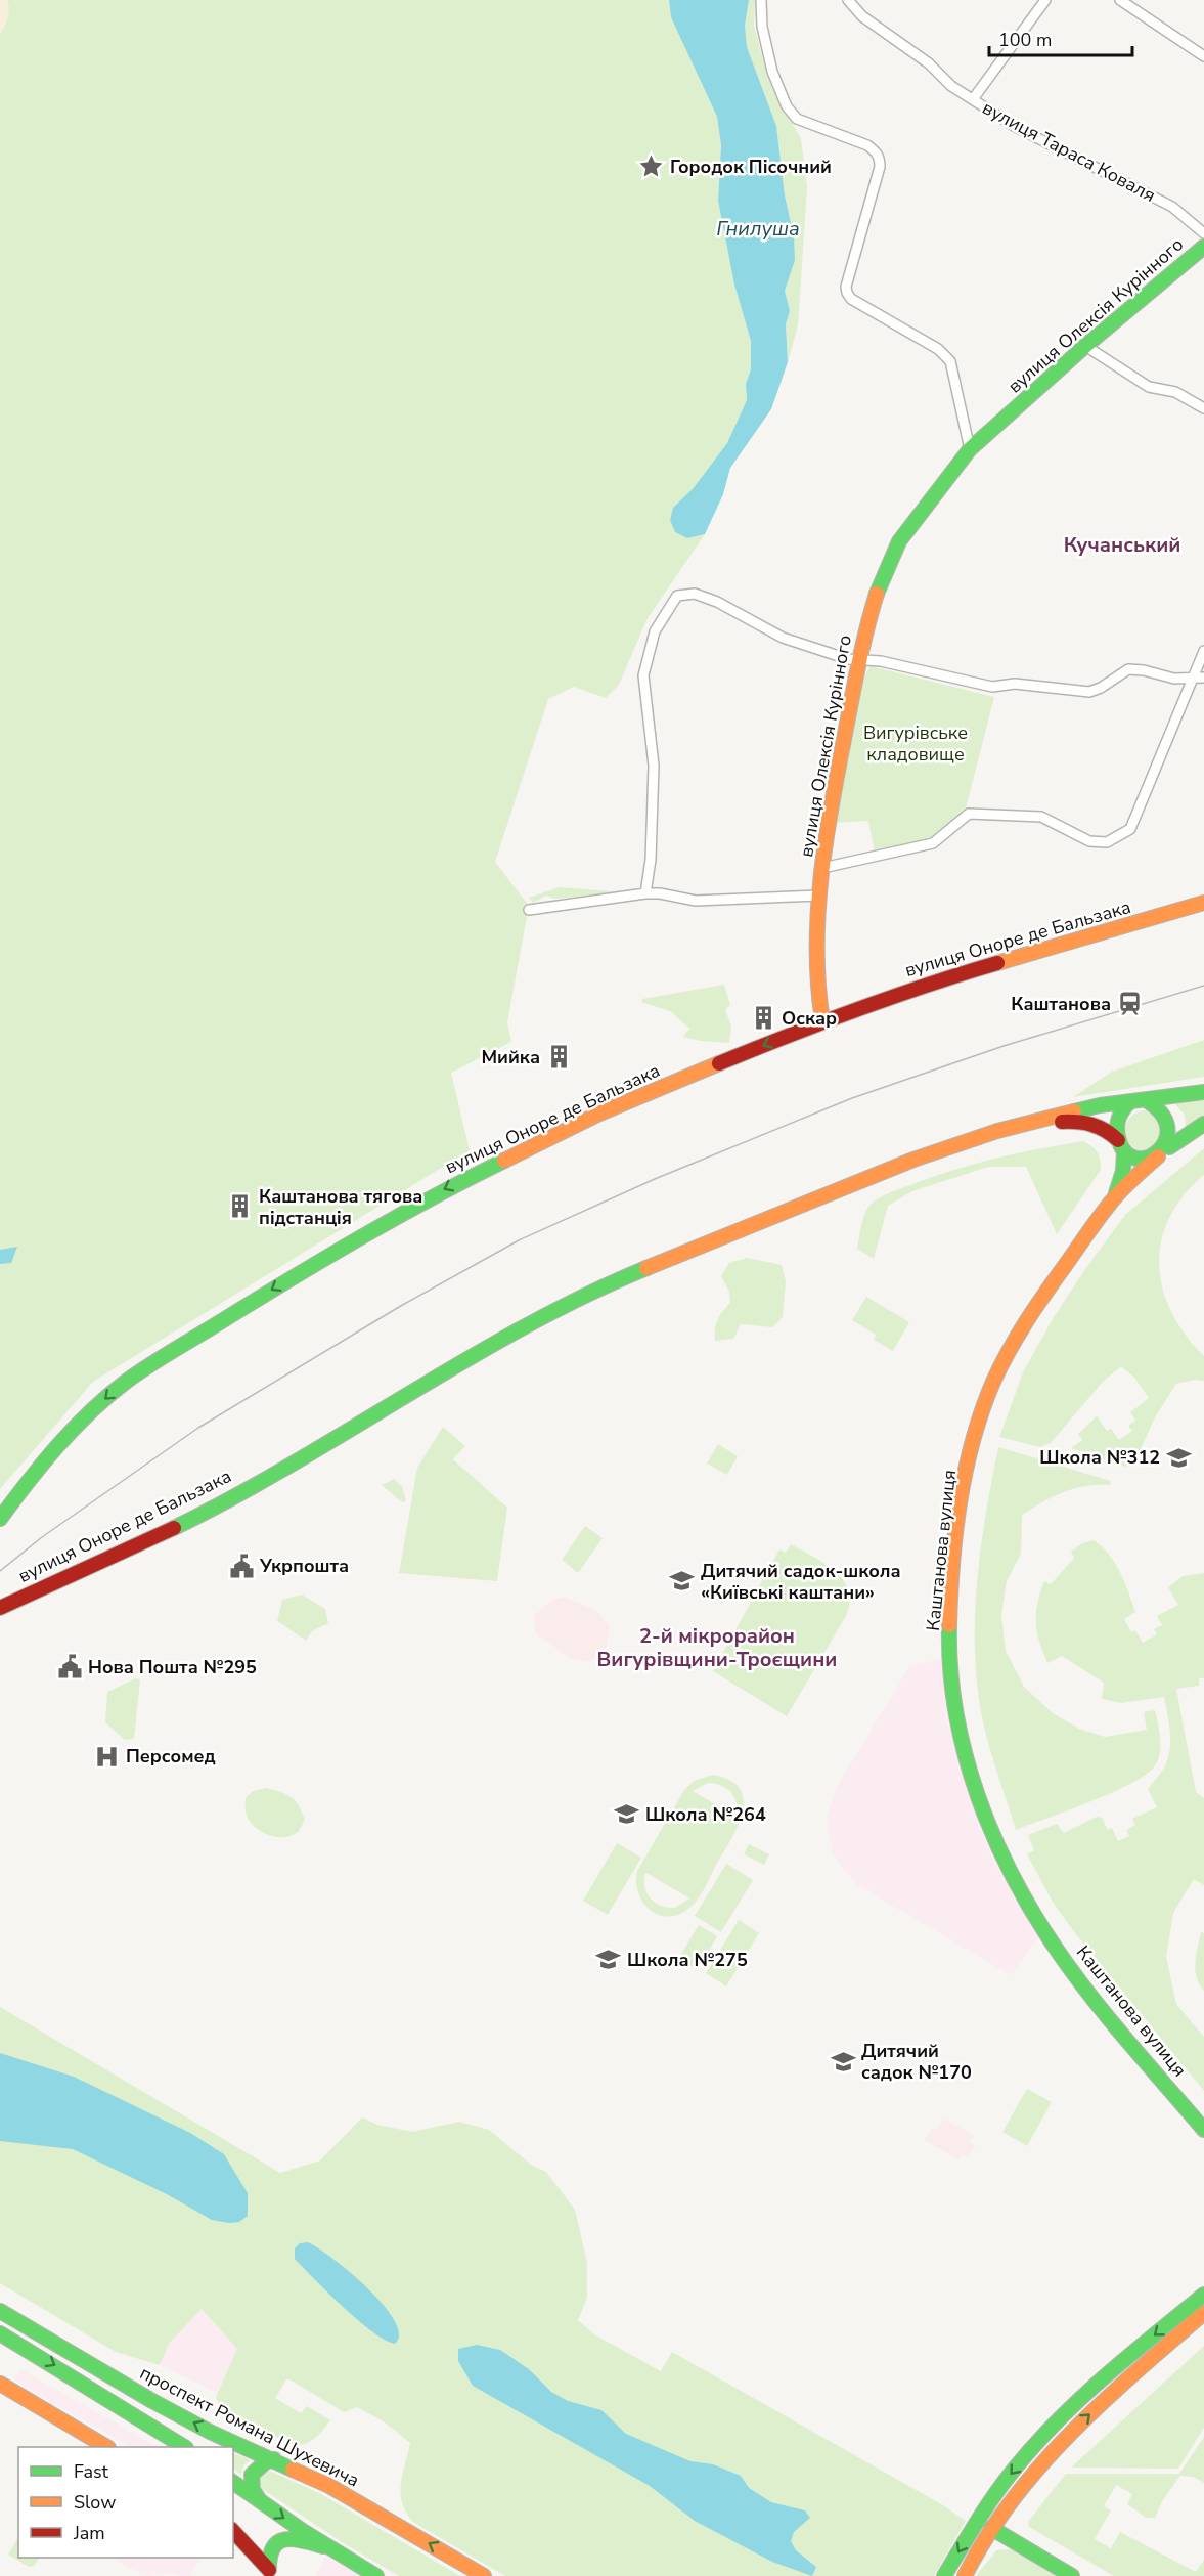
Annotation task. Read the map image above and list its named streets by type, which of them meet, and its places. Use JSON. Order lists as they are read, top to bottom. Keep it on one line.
{"streets":{"street":["вулиця Тараса Коваля","вулиця Олексія Курінного","вулиця Оноре де Бальзака","Каштанова вулиця","проспект Романа Шухевича"]},"crossings":[["вулиця Олексія Курінного","вулиця Оноре де Бальзака"],["вулиця Оноре де Бальзака","Каштанова вулиця"]],"districts":["Кучанський","2-й мікрорайон Вигурівщини-Троєщини"],"water":["Гнилуша"],"parks":["Вигурівське кладовище"],"places":{"place":["Городок Пісочний"],"station":["Каштанова"],"building":["Оскар","Мийка","Каштанова тягова пiдстанцiя"],"school or university":["Школа №312","Дитячий садок-школа «Київські каштани»","Школа №264","Школа №275","Дитячий садок №170"],"public building":["Укрпошта","Нова Пошта №295"],"hospital":["Персомед"]},"legend":["Fast","Slow","Jam"],"scale_bar":"100 m"}
